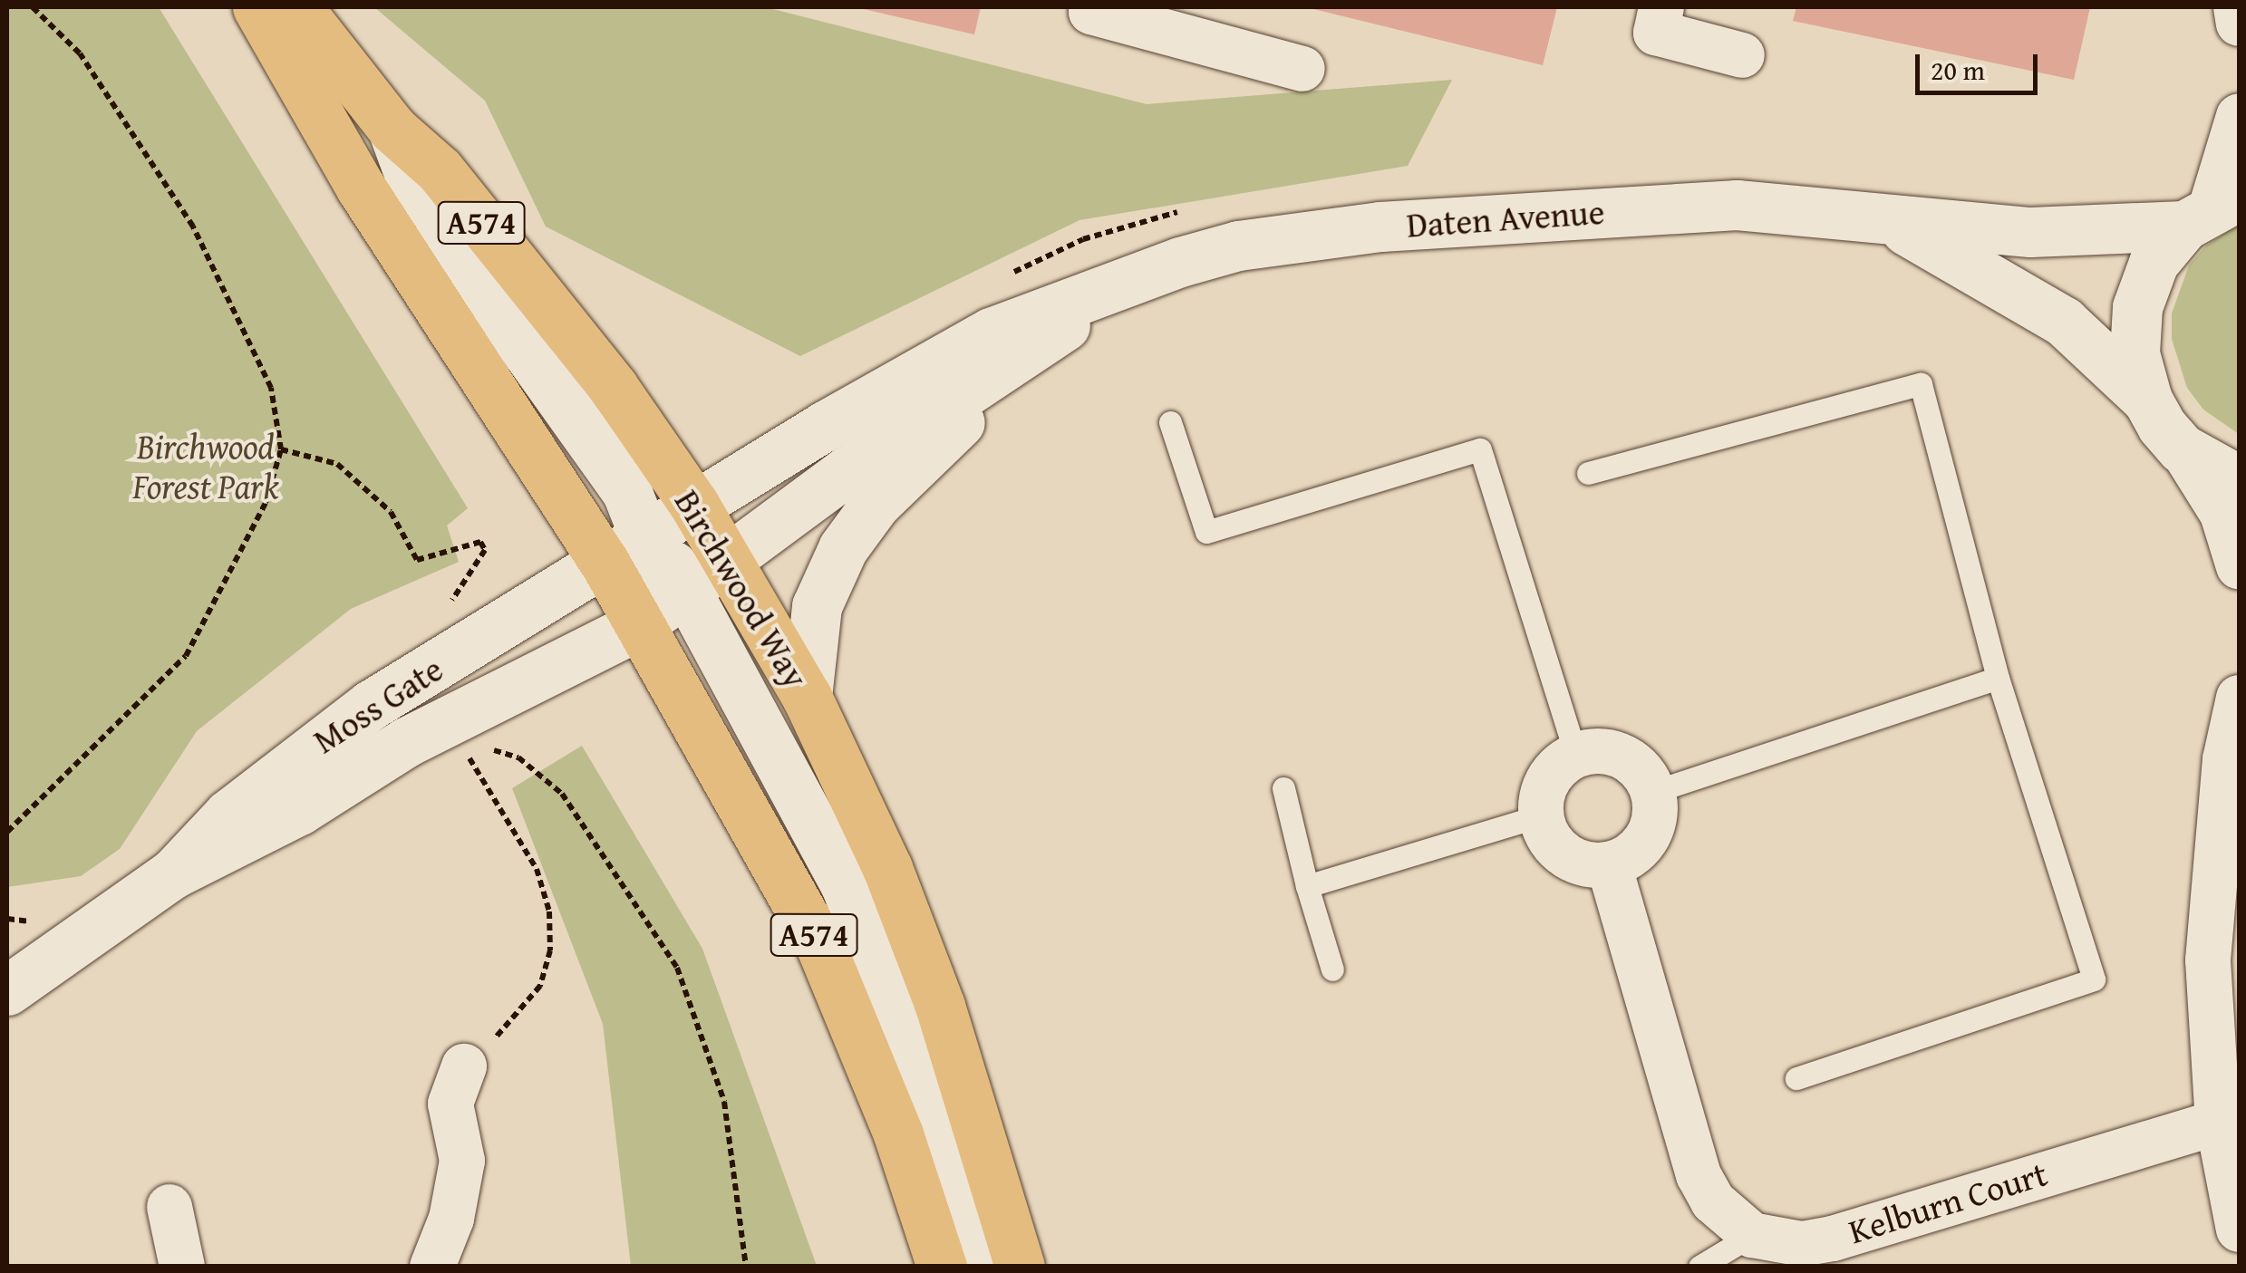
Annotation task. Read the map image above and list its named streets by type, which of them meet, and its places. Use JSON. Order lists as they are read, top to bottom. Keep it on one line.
{"streets":{"main road":["A574","Birchwood Way"],"street":["Daten Avenue","Moss Gate","Kelburn Court"]},"crossings":[["Daten Avenue","A574"],["Daten Avenue","Birchwood Way"],["Daten Avenue","Moss Gate"],["A574","Birchwood Way"],["A574","Moss Gate"]],"parks":["Birchwood Forest Park"],"scale_bar":"20 m"}
